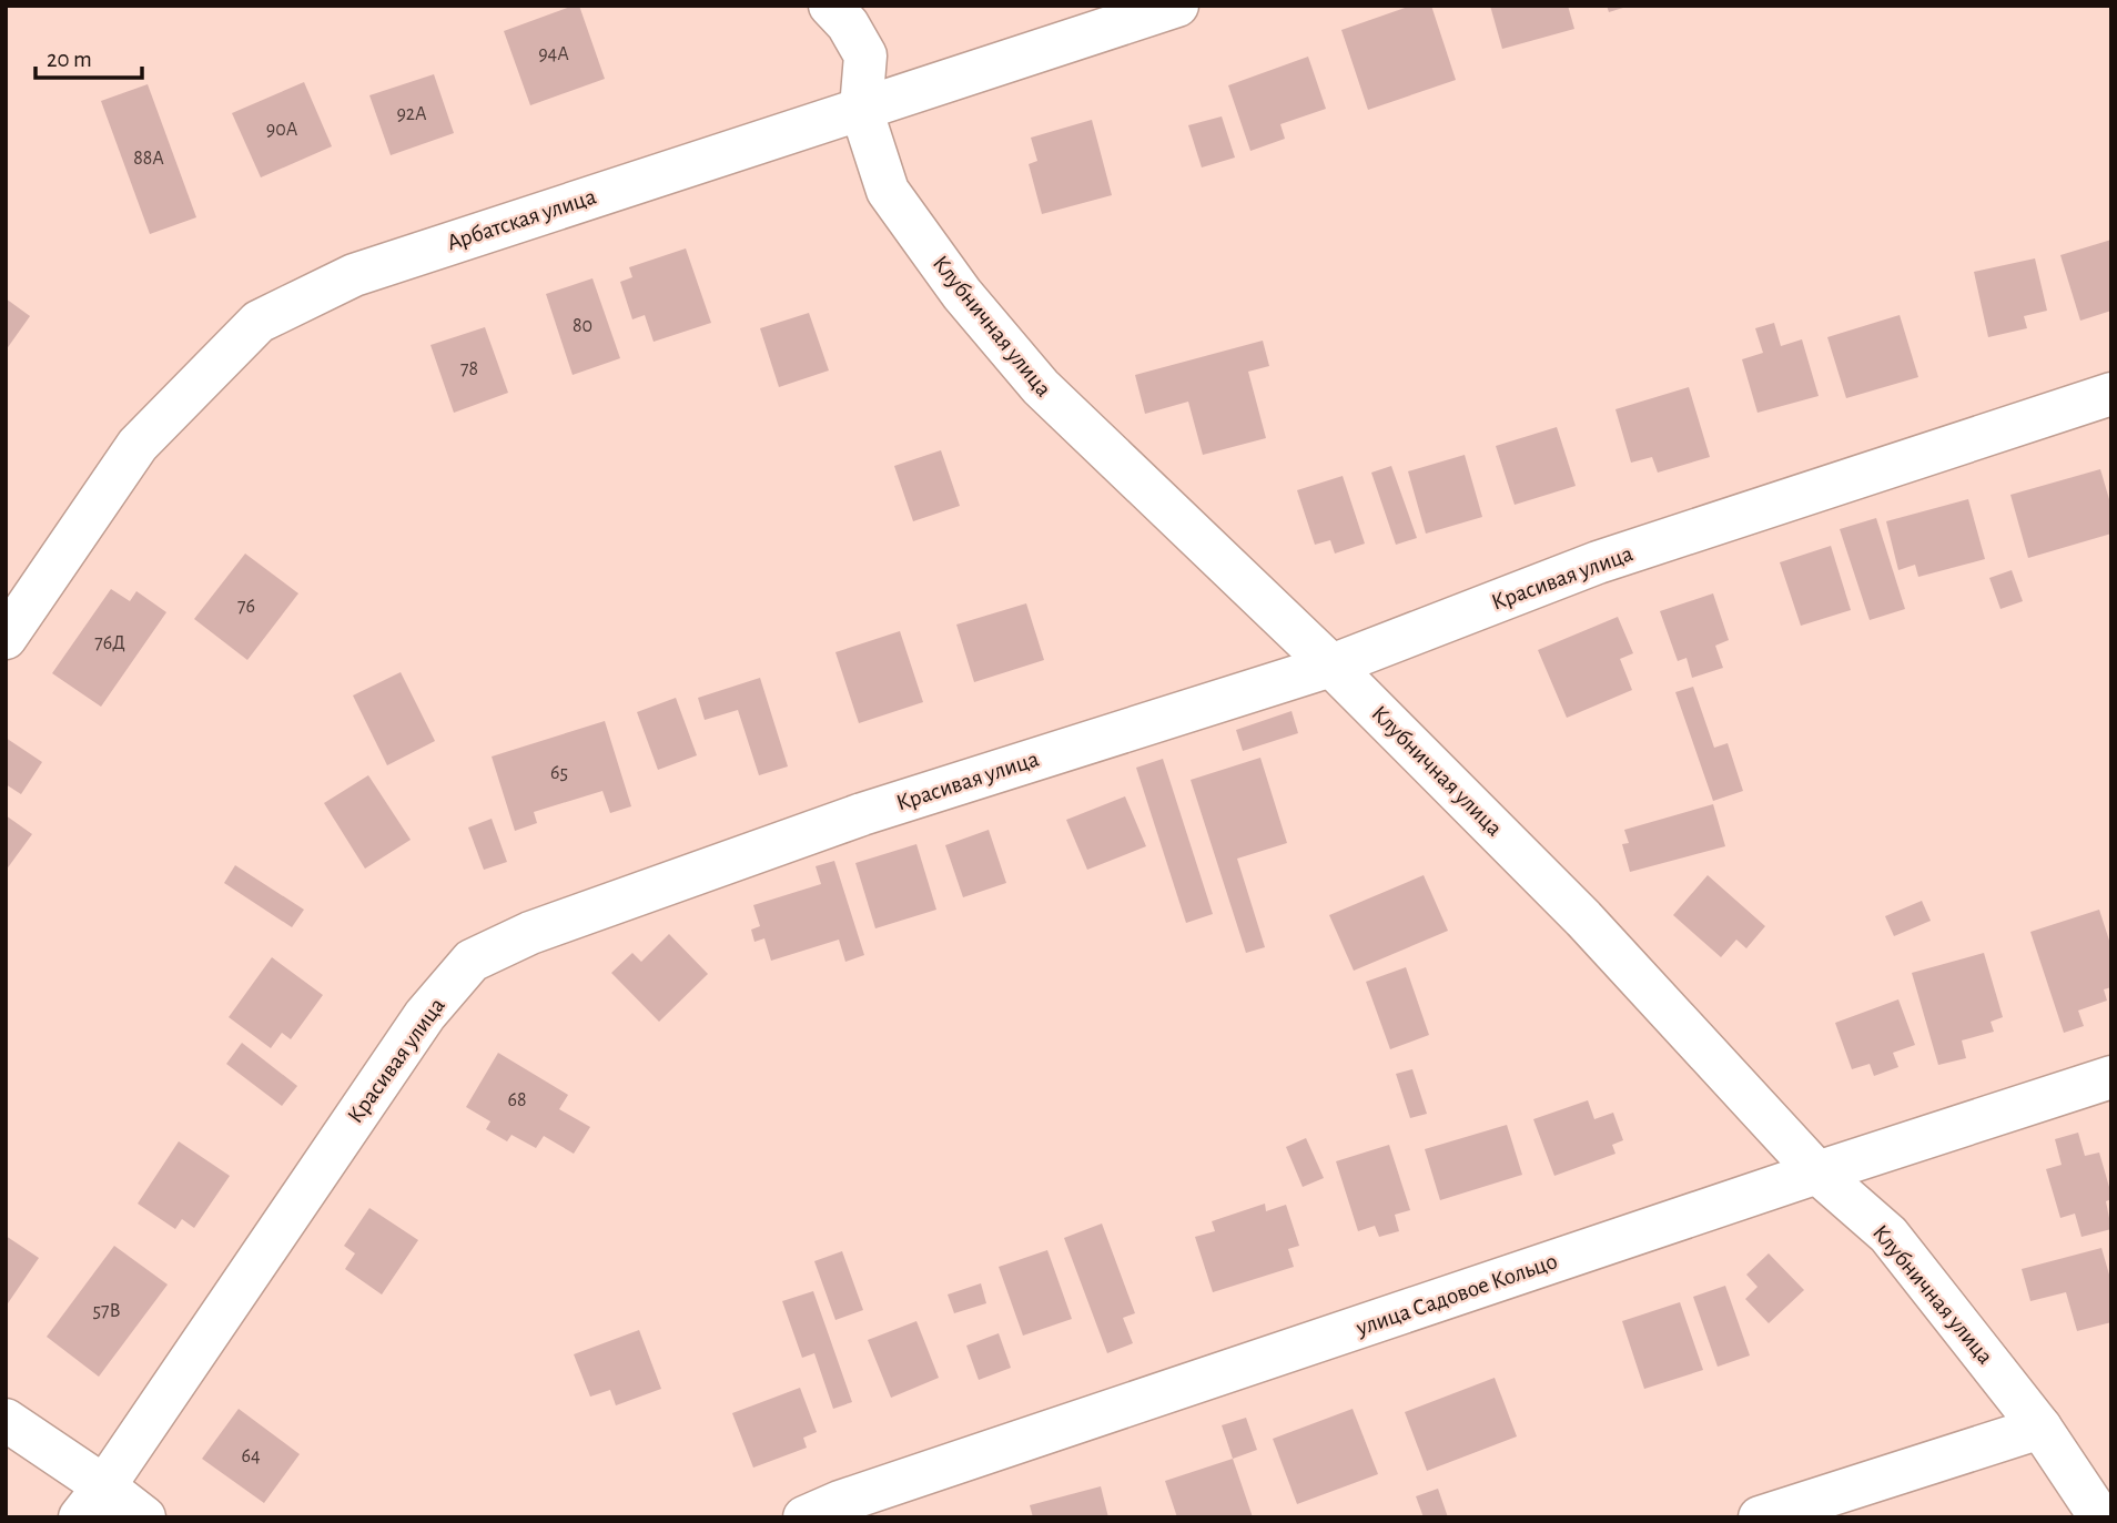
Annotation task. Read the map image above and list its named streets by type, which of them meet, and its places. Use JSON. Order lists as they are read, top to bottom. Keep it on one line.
{"streets":{"street":["Арбатская улица","Клубничная улица","Красивая улица","улица Садовое Кольцо"]},"crossings":[["Арбатская улица","Клубничная улица"],["Клубничная улица","Красивая улица"],["Клубничная улица","улица Садовое Кольцо"]],"house_numbers":["94А","92А","90А","88А","80","78","76","76Д","65","68","57В","64"],"scale_bar":"20 m"}
